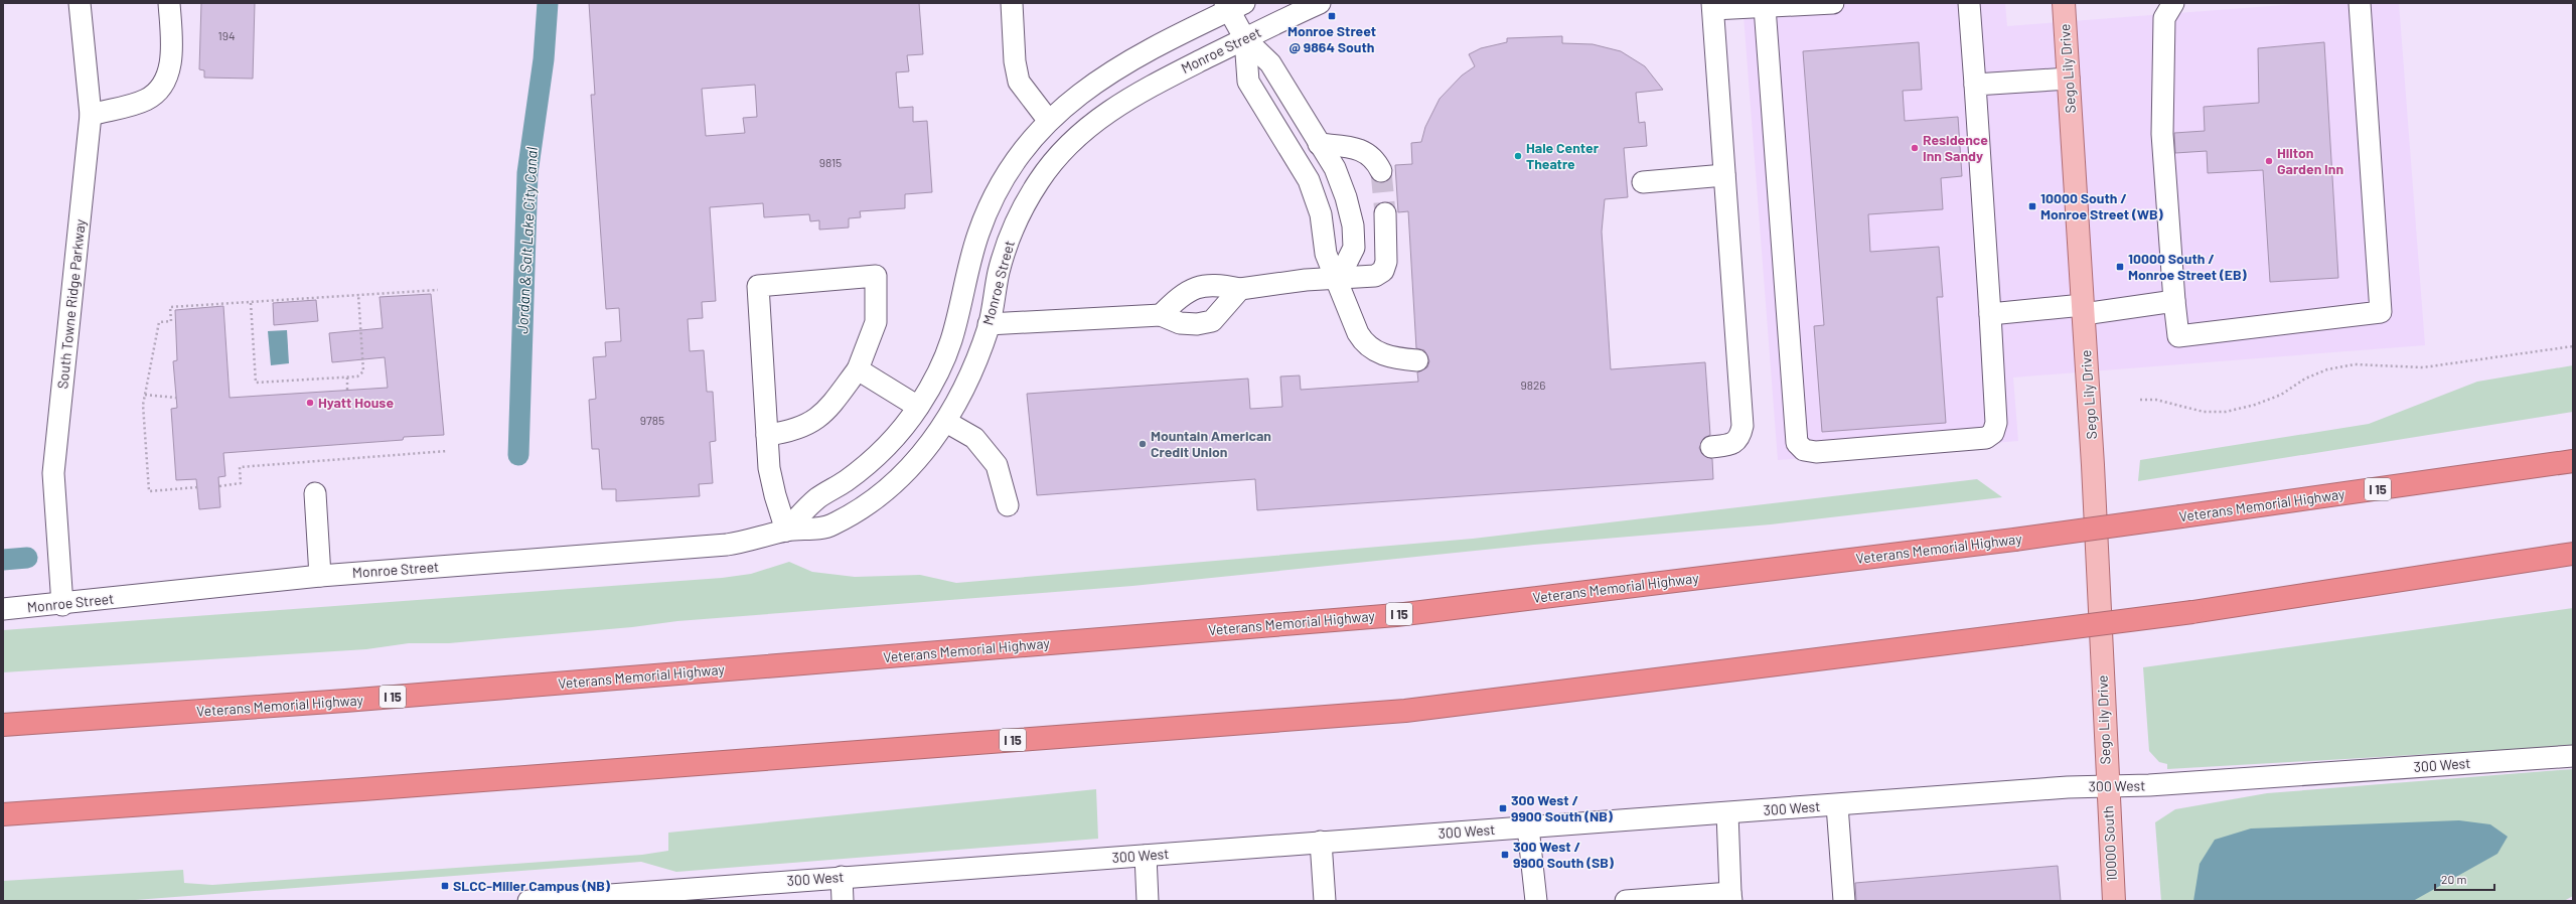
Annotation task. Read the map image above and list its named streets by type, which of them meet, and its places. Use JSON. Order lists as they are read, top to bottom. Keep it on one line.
{"streets":{"highway":["I 15","Veterans Memorial Highway"],"main road":["Sego Lily Drive","10000 South"],"street":["Monroe Street","South Towne Ridge Parkway","300 West"]},"crossings":[["Monroe Street","South Towne Ridge Parkway"],["Sego Lily Drive","300 West"],["Sego Lily Drive","10000 South"],["300 West","10000 South"]],"water":["Jordan & Salt Lake City Canal"],"places":{"transit":["Monroe Street @ 9864 South","10000 South / Monroe Street (WB)","10000 South / Monroe Street (EB)","300 West / 9900 South (NB)","300 West / 9900 South (SB)","SLCC-Miller Campus (NB)"],"other":["Residence Inn Sandy","Hale Center Theatre","Hilton Garden Inn","Hyatt House","Mountain American Credit Union"]},"house_numbers":["194","9815","9826","9785"],"scale_bar":"20 m"}
